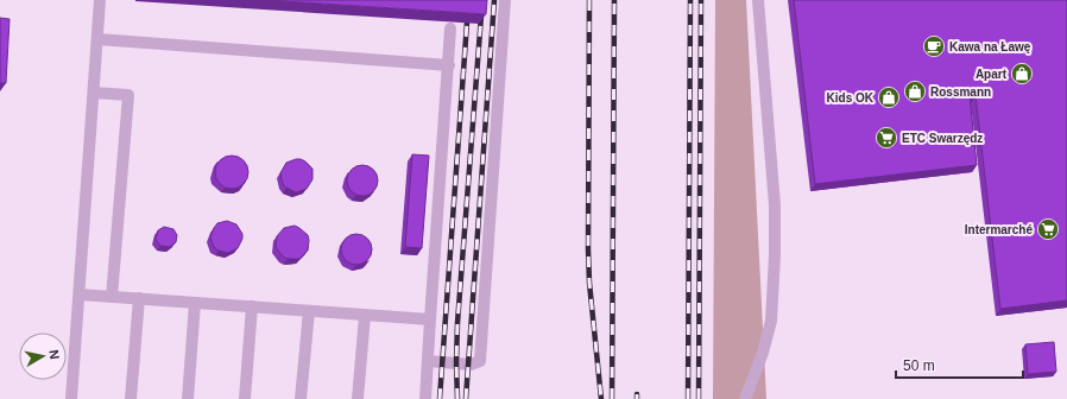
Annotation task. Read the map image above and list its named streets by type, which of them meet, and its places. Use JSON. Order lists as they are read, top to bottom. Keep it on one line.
{"places":{"cafe":["Kawa na Ławę"],"shop":["Apart","Rossmann","Kids OK"],"supermarket":["ETC Swarzędz","Intermarché"]},"scale_bar":"50 m","north":"right"}
